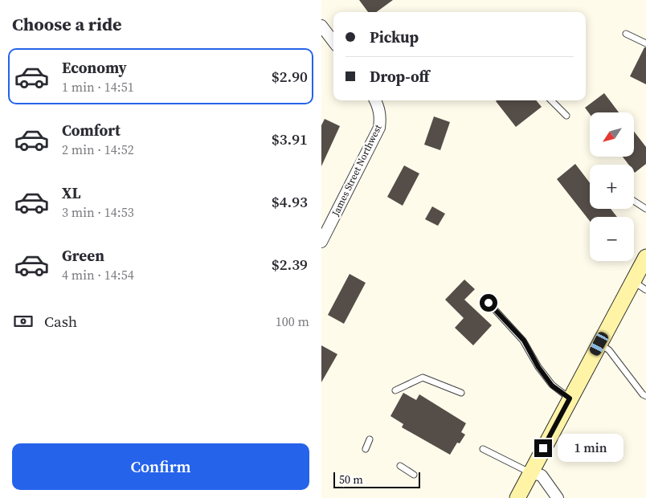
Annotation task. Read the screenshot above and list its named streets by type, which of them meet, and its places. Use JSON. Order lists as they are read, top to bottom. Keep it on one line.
{"streets":{"street":["James Street Northwest"]},"scale_bar":"50 m","north":"bottom left","page":{"heading":"Choose a ride","banner":["Pickup","Drop-off"],"list":[{"name":"Economy","note":"1 min · 14:51","value":"$2.90"},{"name":"Comfort","note":"2 min · 14:52","value":"$3.91"},{"name":"XL","note":"3 min · 14:53","value":"$4.93"},{"name":"Green","note":"4 min · 14:54","value":"$2.39"}],"map_buttons":["+","−"],"pay":["Cash","100 m"],"bubble":"1 min","buttons":"Confirm","scale":"50 m"}}
